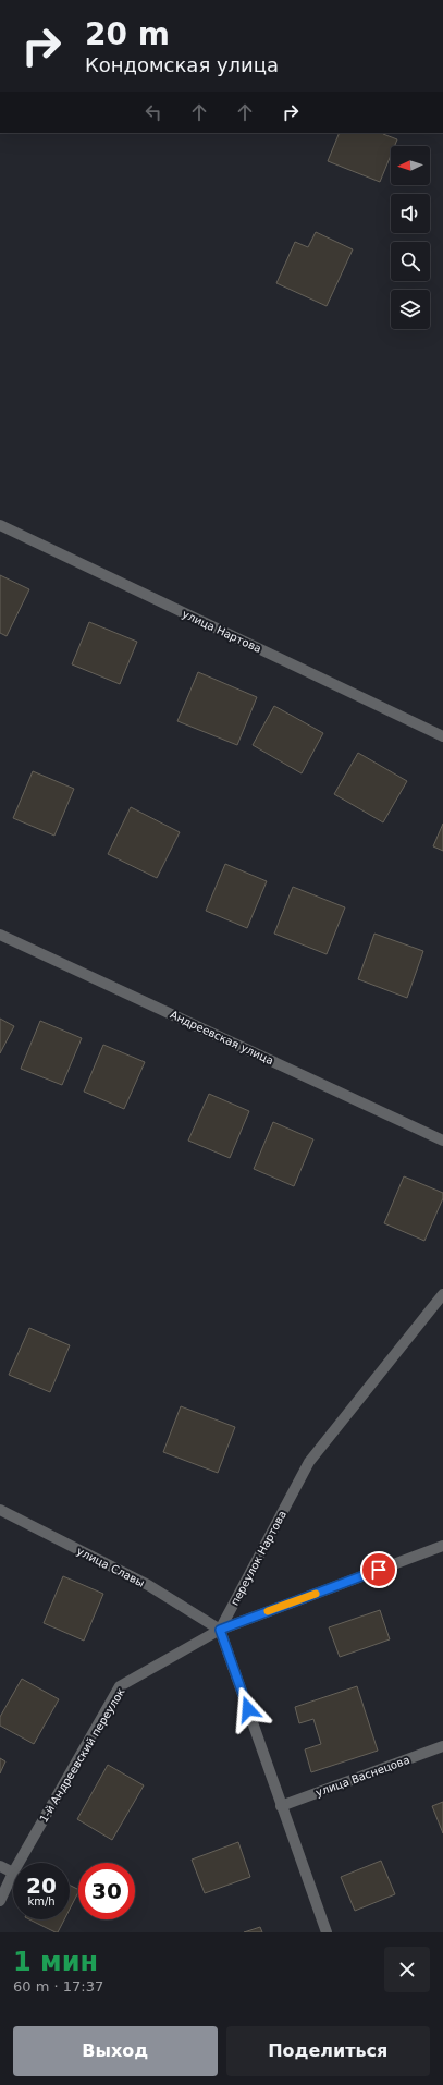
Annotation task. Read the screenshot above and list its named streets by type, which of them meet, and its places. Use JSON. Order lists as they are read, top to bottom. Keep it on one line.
{"streets":{"street":["улица Нартова","Андреевская улица","переулок Нартова","улица Славы","1-й Андреевский переулок","улица Васнецова"]},"crossings":[["переулок Нартова","улица Славы"],["переулок Нартова","1-й Андреевский переулок"],["улица Славы","1-й Андреевский переулок"]],"north":"left","page":{"turn":["20 m","Кондомская улица"],"speed":"20 km/h","limit":"30","heading":["1 мин","60 m · 17:37"],"buttons":["Выход","Поделиться"]}}
